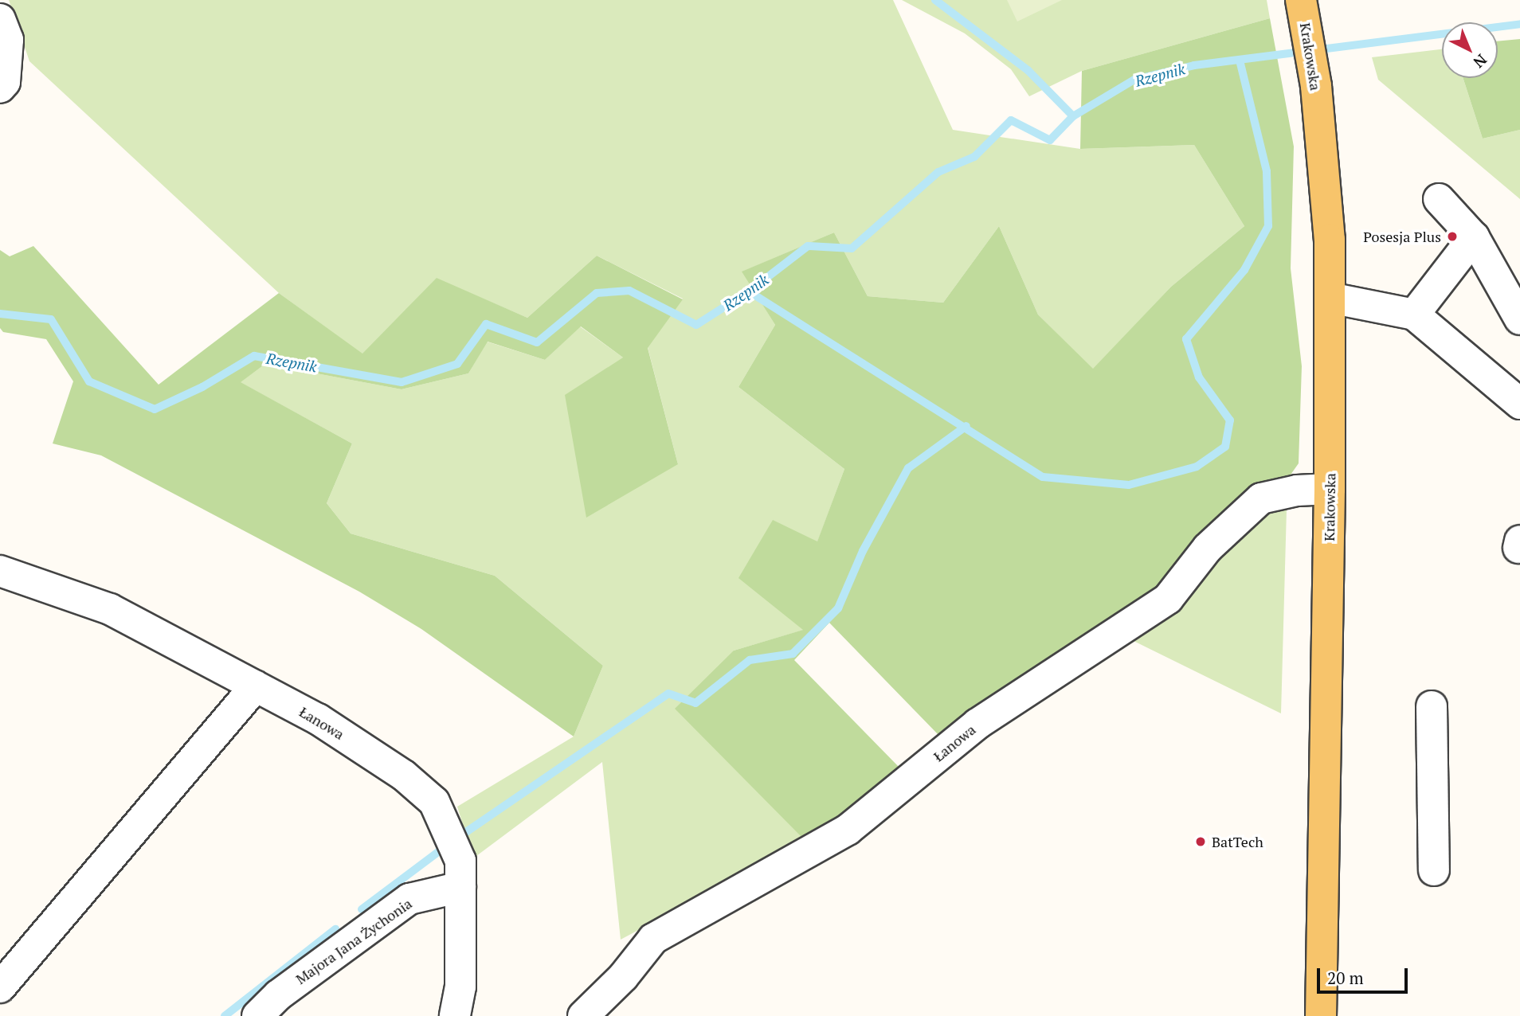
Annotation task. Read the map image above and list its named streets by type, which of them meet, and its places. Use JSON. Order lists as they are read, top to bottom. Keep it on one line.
{"streets":{"main road":["Krakowska"],"street":["Łanowa","Majora Jana Żychonia"]},"crossings":[["Krakowska","Łanowa"],["Łanowa","Majora Jana Żychonia"]],"water":["Rzepnik"],"places":["Posesja Plus","BatTech"],"scale_bar":"20 m","north":"bottom right"}
